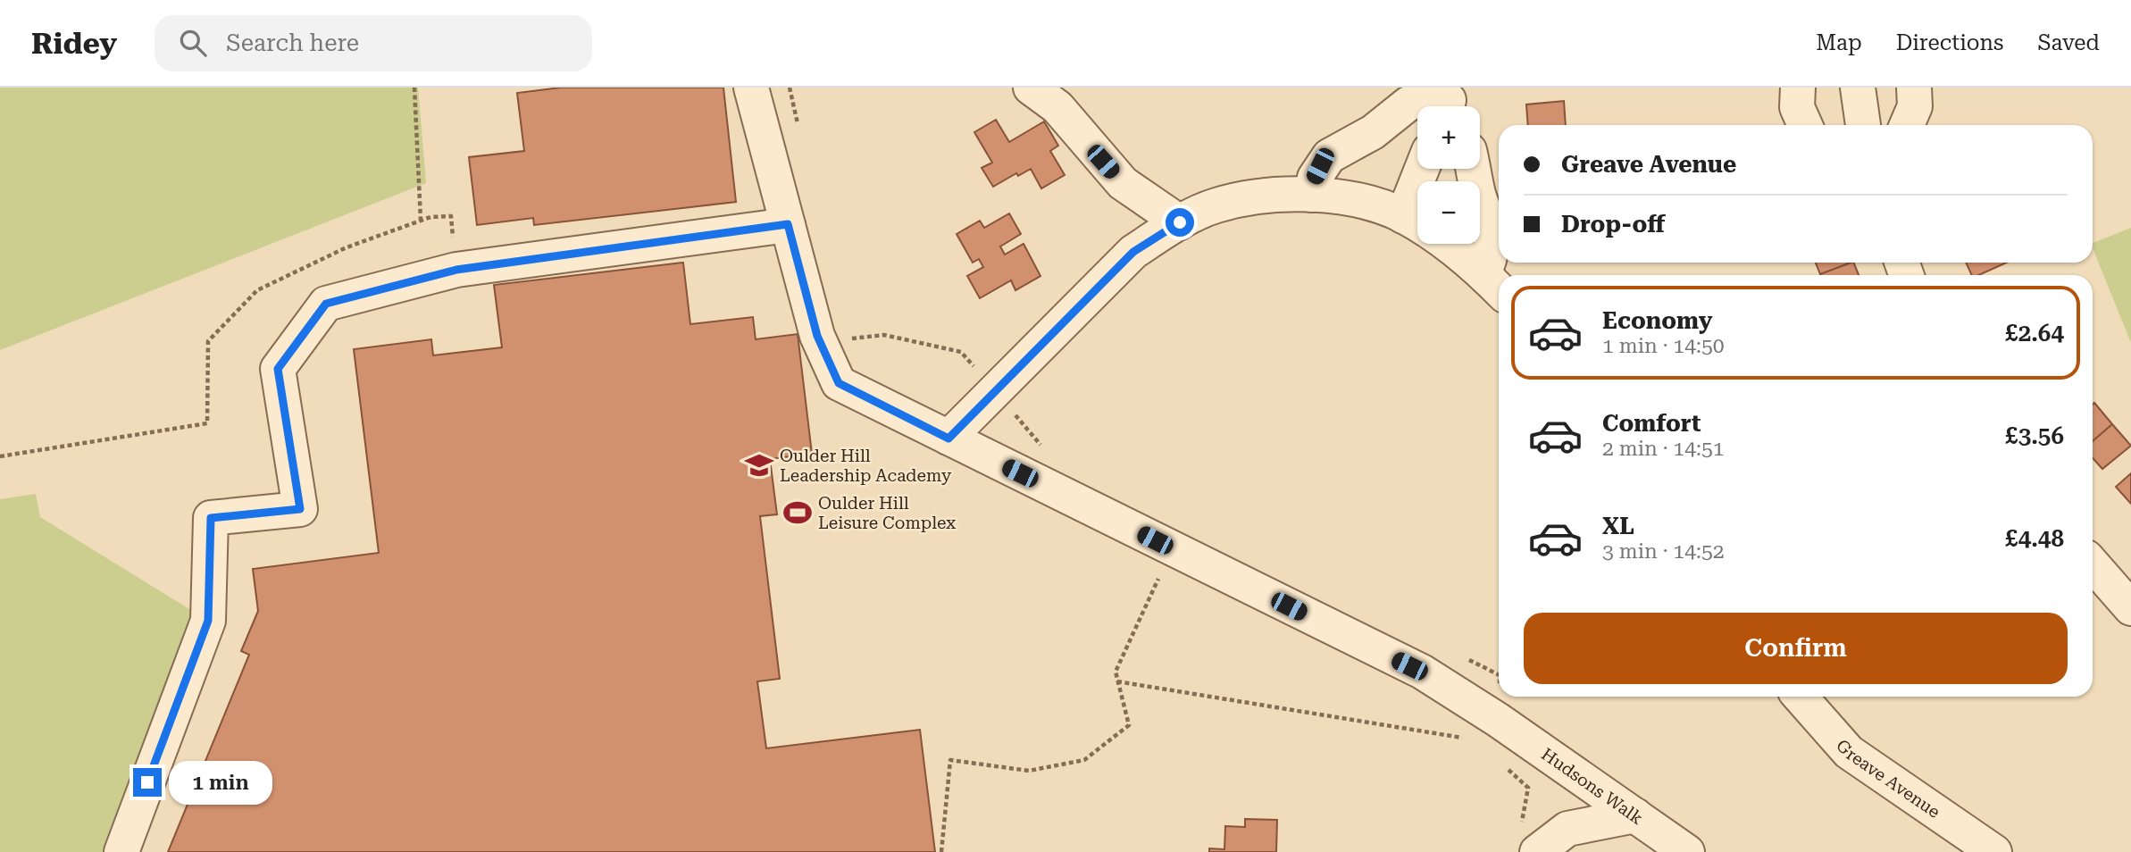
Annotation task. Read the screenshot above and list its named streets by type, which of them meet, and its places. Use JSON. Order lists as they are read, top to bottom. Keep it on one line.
{"streets":{"street":["Greave Avenue","Hudsons Walk"]},"places":{"school or university":["Oulder Hill Leadership Academy"],"sports":["Oulder Hill Leisure Complex"]},"page":{"header":"Ridey","search":"Search here","nav":["Map","Directions","Saved"],"map_buttons":["+","−"],"banner":["Greave Avenue","Drop-off"],"list":[{"name":"Economy","note":"1 min · 14:50","value":"£2.64"},{"name":"Comfort","note":"2 min · 14:51","value":"£3.56"},{"name":"XL","note":"3 min · 14:52","value":"£4.48"}],"buttons":"Confirm","bubble":"1 min"}}
